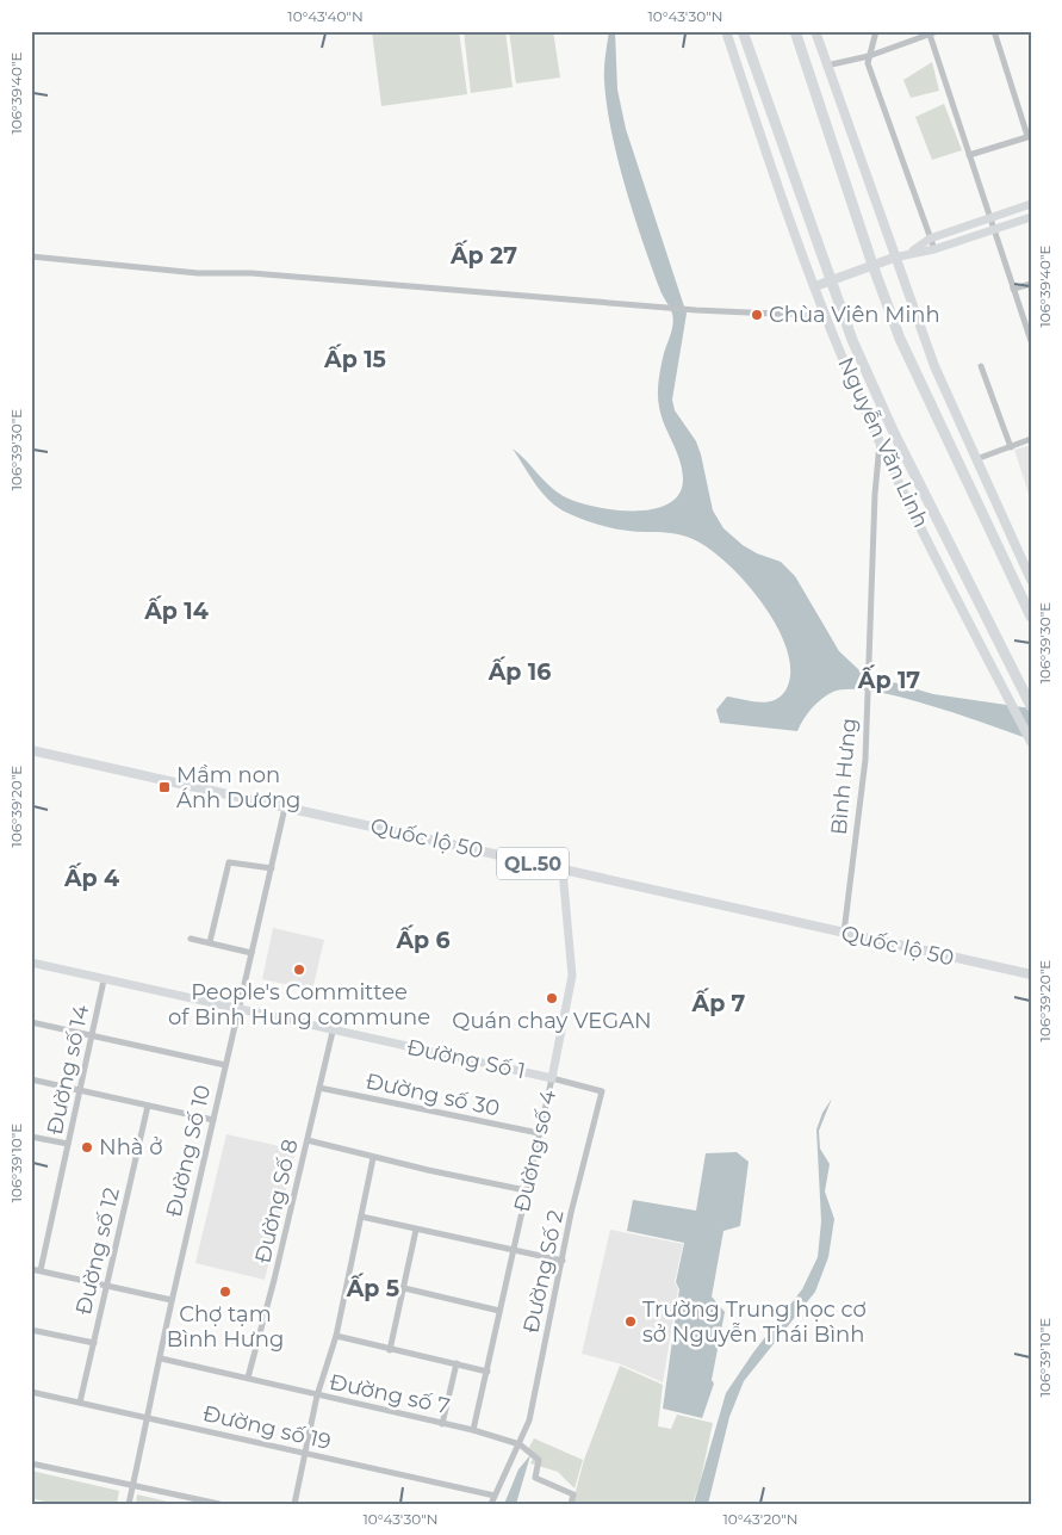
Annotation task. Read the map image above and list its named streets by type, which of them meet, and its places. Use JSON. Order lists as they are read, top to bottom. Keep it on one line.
{"streets":{"highway":["Nguyễn Văn Linh"],"main road":["Quốc lộ 50","QL.50"],"street":["Bình Hưng","Đường Số 1","Đường số 14","Đường số 30","Đường Số 10","Đường số 4","Đường Số 8","Đường số 12","Đường Số 2","Đường số 7","Đường số 19"]},"crossings":[["Nguyễn Văn Linh","Bình Hưng"],["Bình Hưng","Quốc lộ 50"],["Quốc lộ 50","Đường Số 10"],["Quốc lộ 50","Đường số 4"],["Đường Số 1","Đường số 14"],["Đường Số 1","Đường Số 10"],["Đường Số 1","Đường số 4"],["Đường Số 1","Đường Số 8"],["Đường Số 1","Đường Số 2"],["Đường số 30","Đường số 4"],["Đường số 30","Đường Số 8"],["Đường Số 10","Đường số 7"],["Đường Số 10","Đường số 19"],["Đường số 4","Đường Số 2"],["Đường số 4","Đường số 7"],["Đường Số 8","Đường số 7"],["Đường số 12","Đường số 19"],["Đường Số 2","Đường số 7"],["Đường Số 2","Đường số 19"]],"districts":["Ấp 27","Ấp 15","Ấp 14","Ấp 16","Ấp 17","Ấp 4","Ấp 6","Ấp 7","Ấp 5"],"places":{"other":["Chùa Viên Minh","People's Committee of Binh Hung commune","Quán chay VEGAN","Nhà ở","Chợ tạm Bình Hưng","Trường Trung học cơ sở Nguyễn Thái Bình"],"transit":["Mầm non Ánh Dương"]},"coordinates":["10°43'40\"N","10°43'30\"N","106°39'40\"E","106°39'30\"E","106°39'20\"E","106°39'10\"E","10°43'20\"N"]}
